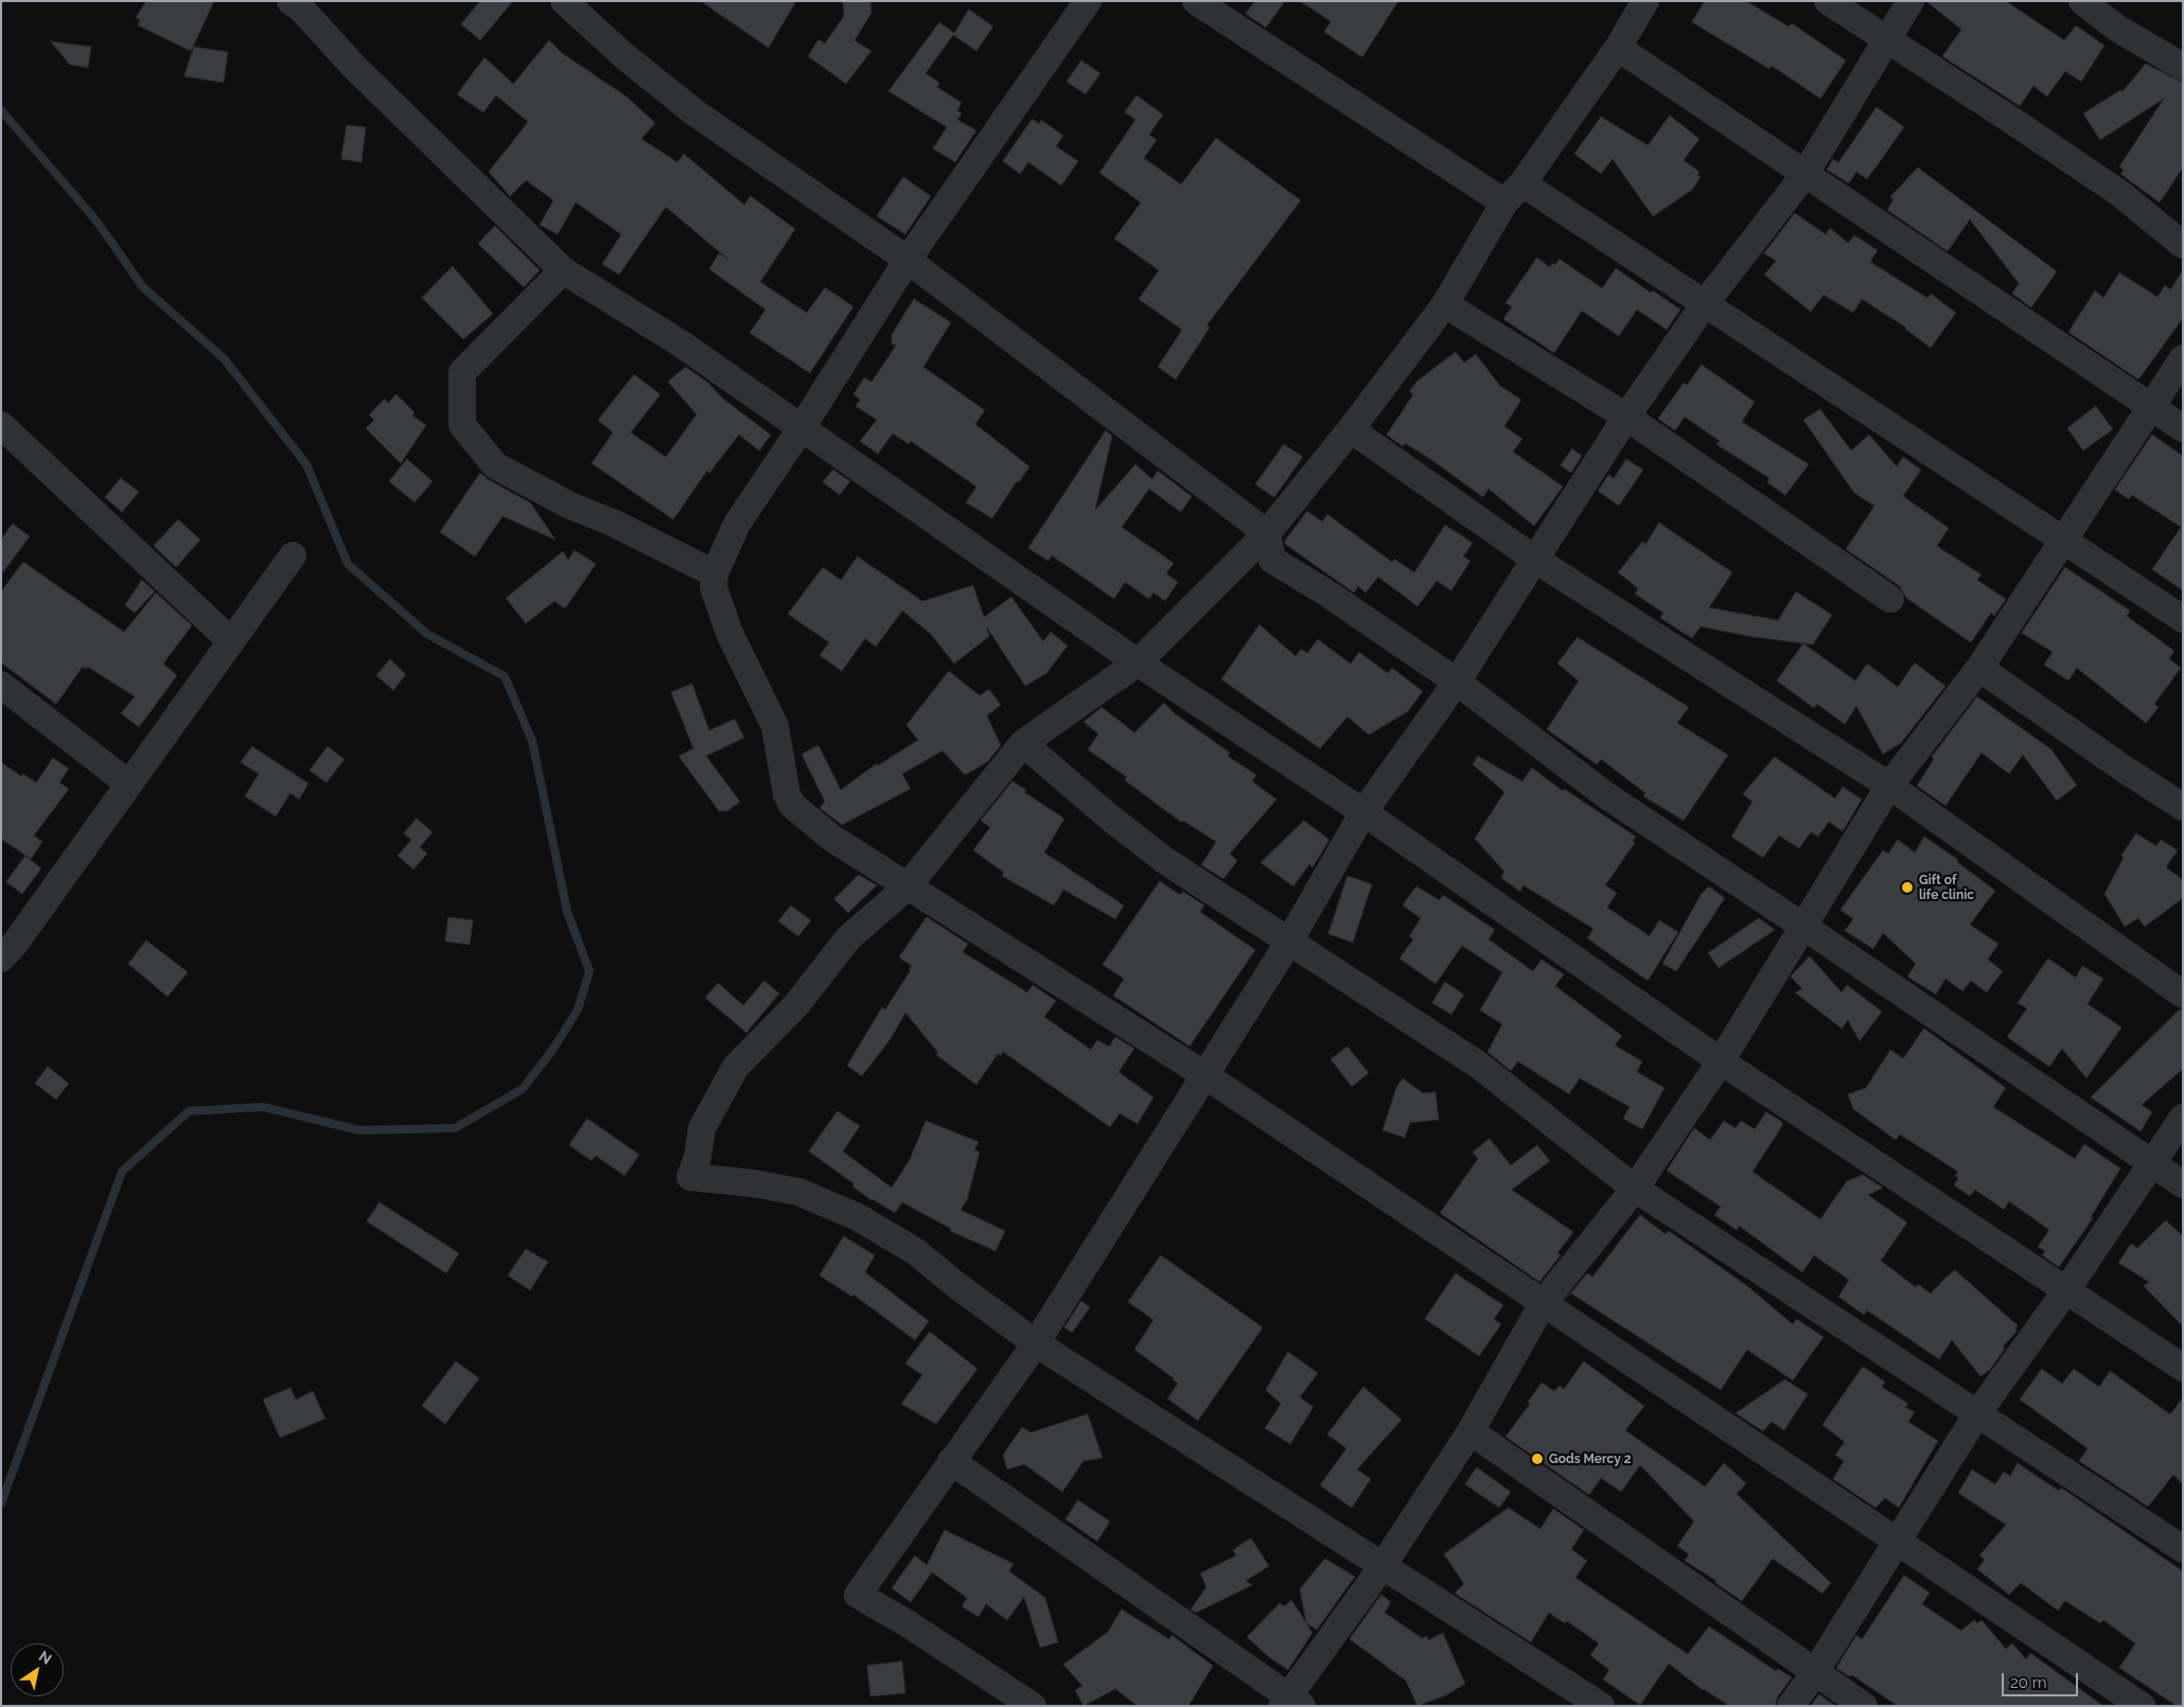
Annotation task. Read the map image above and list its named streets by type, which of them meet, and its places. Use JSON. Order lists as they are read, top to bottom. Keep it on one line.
{"places":["Gift of life clinic","Gods Mercy 2"],"scale_bar":"20 m","north":"top right"}
